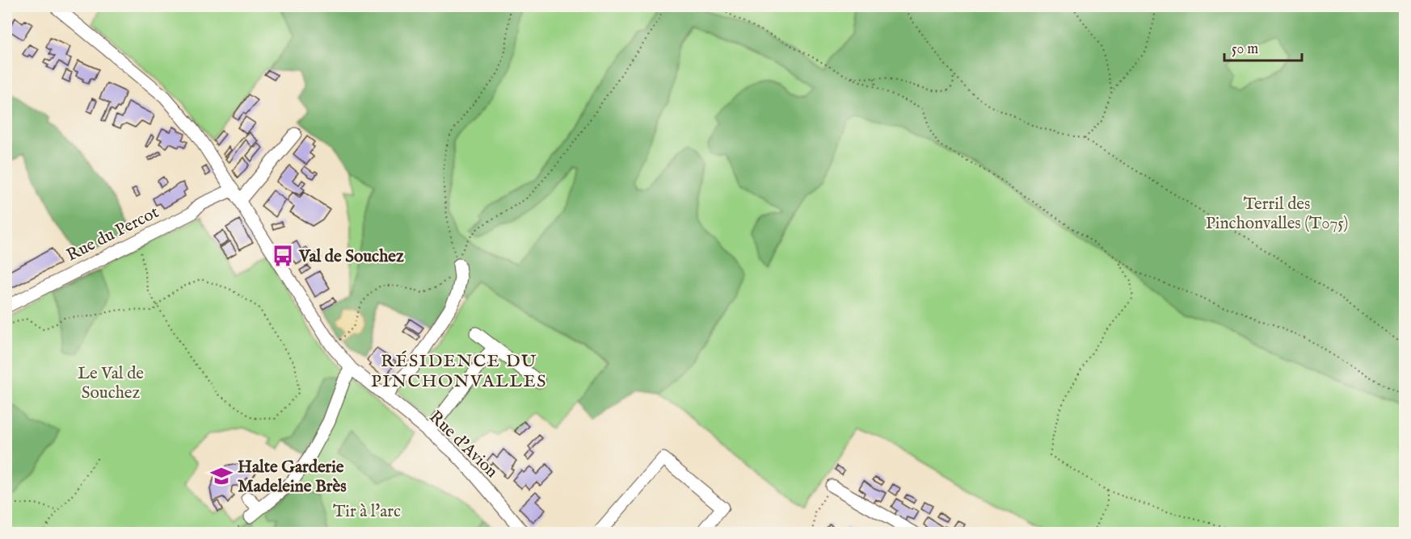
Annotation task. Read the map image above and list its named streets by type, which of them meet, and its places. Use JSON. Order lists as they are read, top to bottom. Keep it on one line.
{"streets":{"street":["Rue du Percot","Rue d'Avion"]},"crossings":[["Rue du Percot","Rue d'Avion"]],"districts":["RÉSIDENCE DU PINCHONVALLES"],"parks":["Terril des Pinchonvalles (T075)","Le Val de Souchez","Tir à l'arc"],"places":{"bus stop":["Val de Souchez"],"school or university":["Halte Garderie Madeleine Brès"]},"scale_bar":"50 m"}
